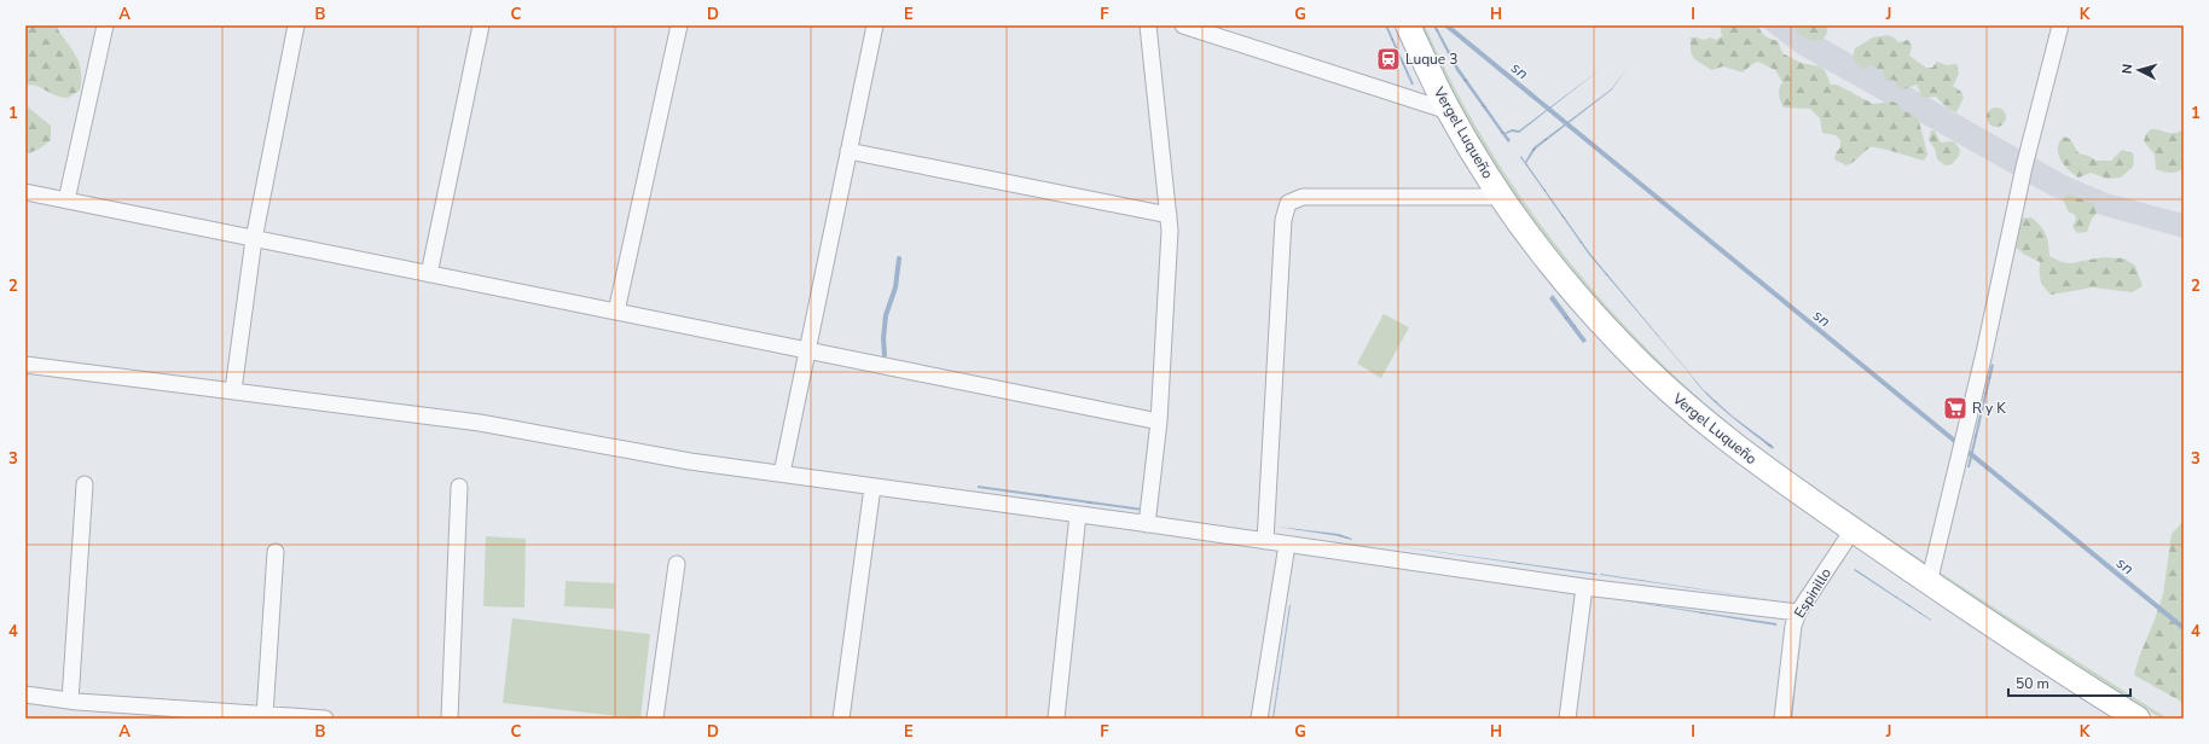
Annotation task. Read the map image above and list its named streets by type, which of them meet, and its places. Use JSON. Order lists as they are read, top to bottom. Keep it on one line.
{"streets":{"main road":["Vergel Luqueño"],"street":["Espinillo"]},"crossings":[["Vergel Luqueño","Espinillo"]],"water":["sn"],"places":{"station":["Luque 3"],"supermarket":["R y K"]},"scale_bar":"50 m","north":"left","grid":{"columns":["A","B","C","D","E","F","G","H","I","J","K"],"rows":["1","2","3","4"]}}
